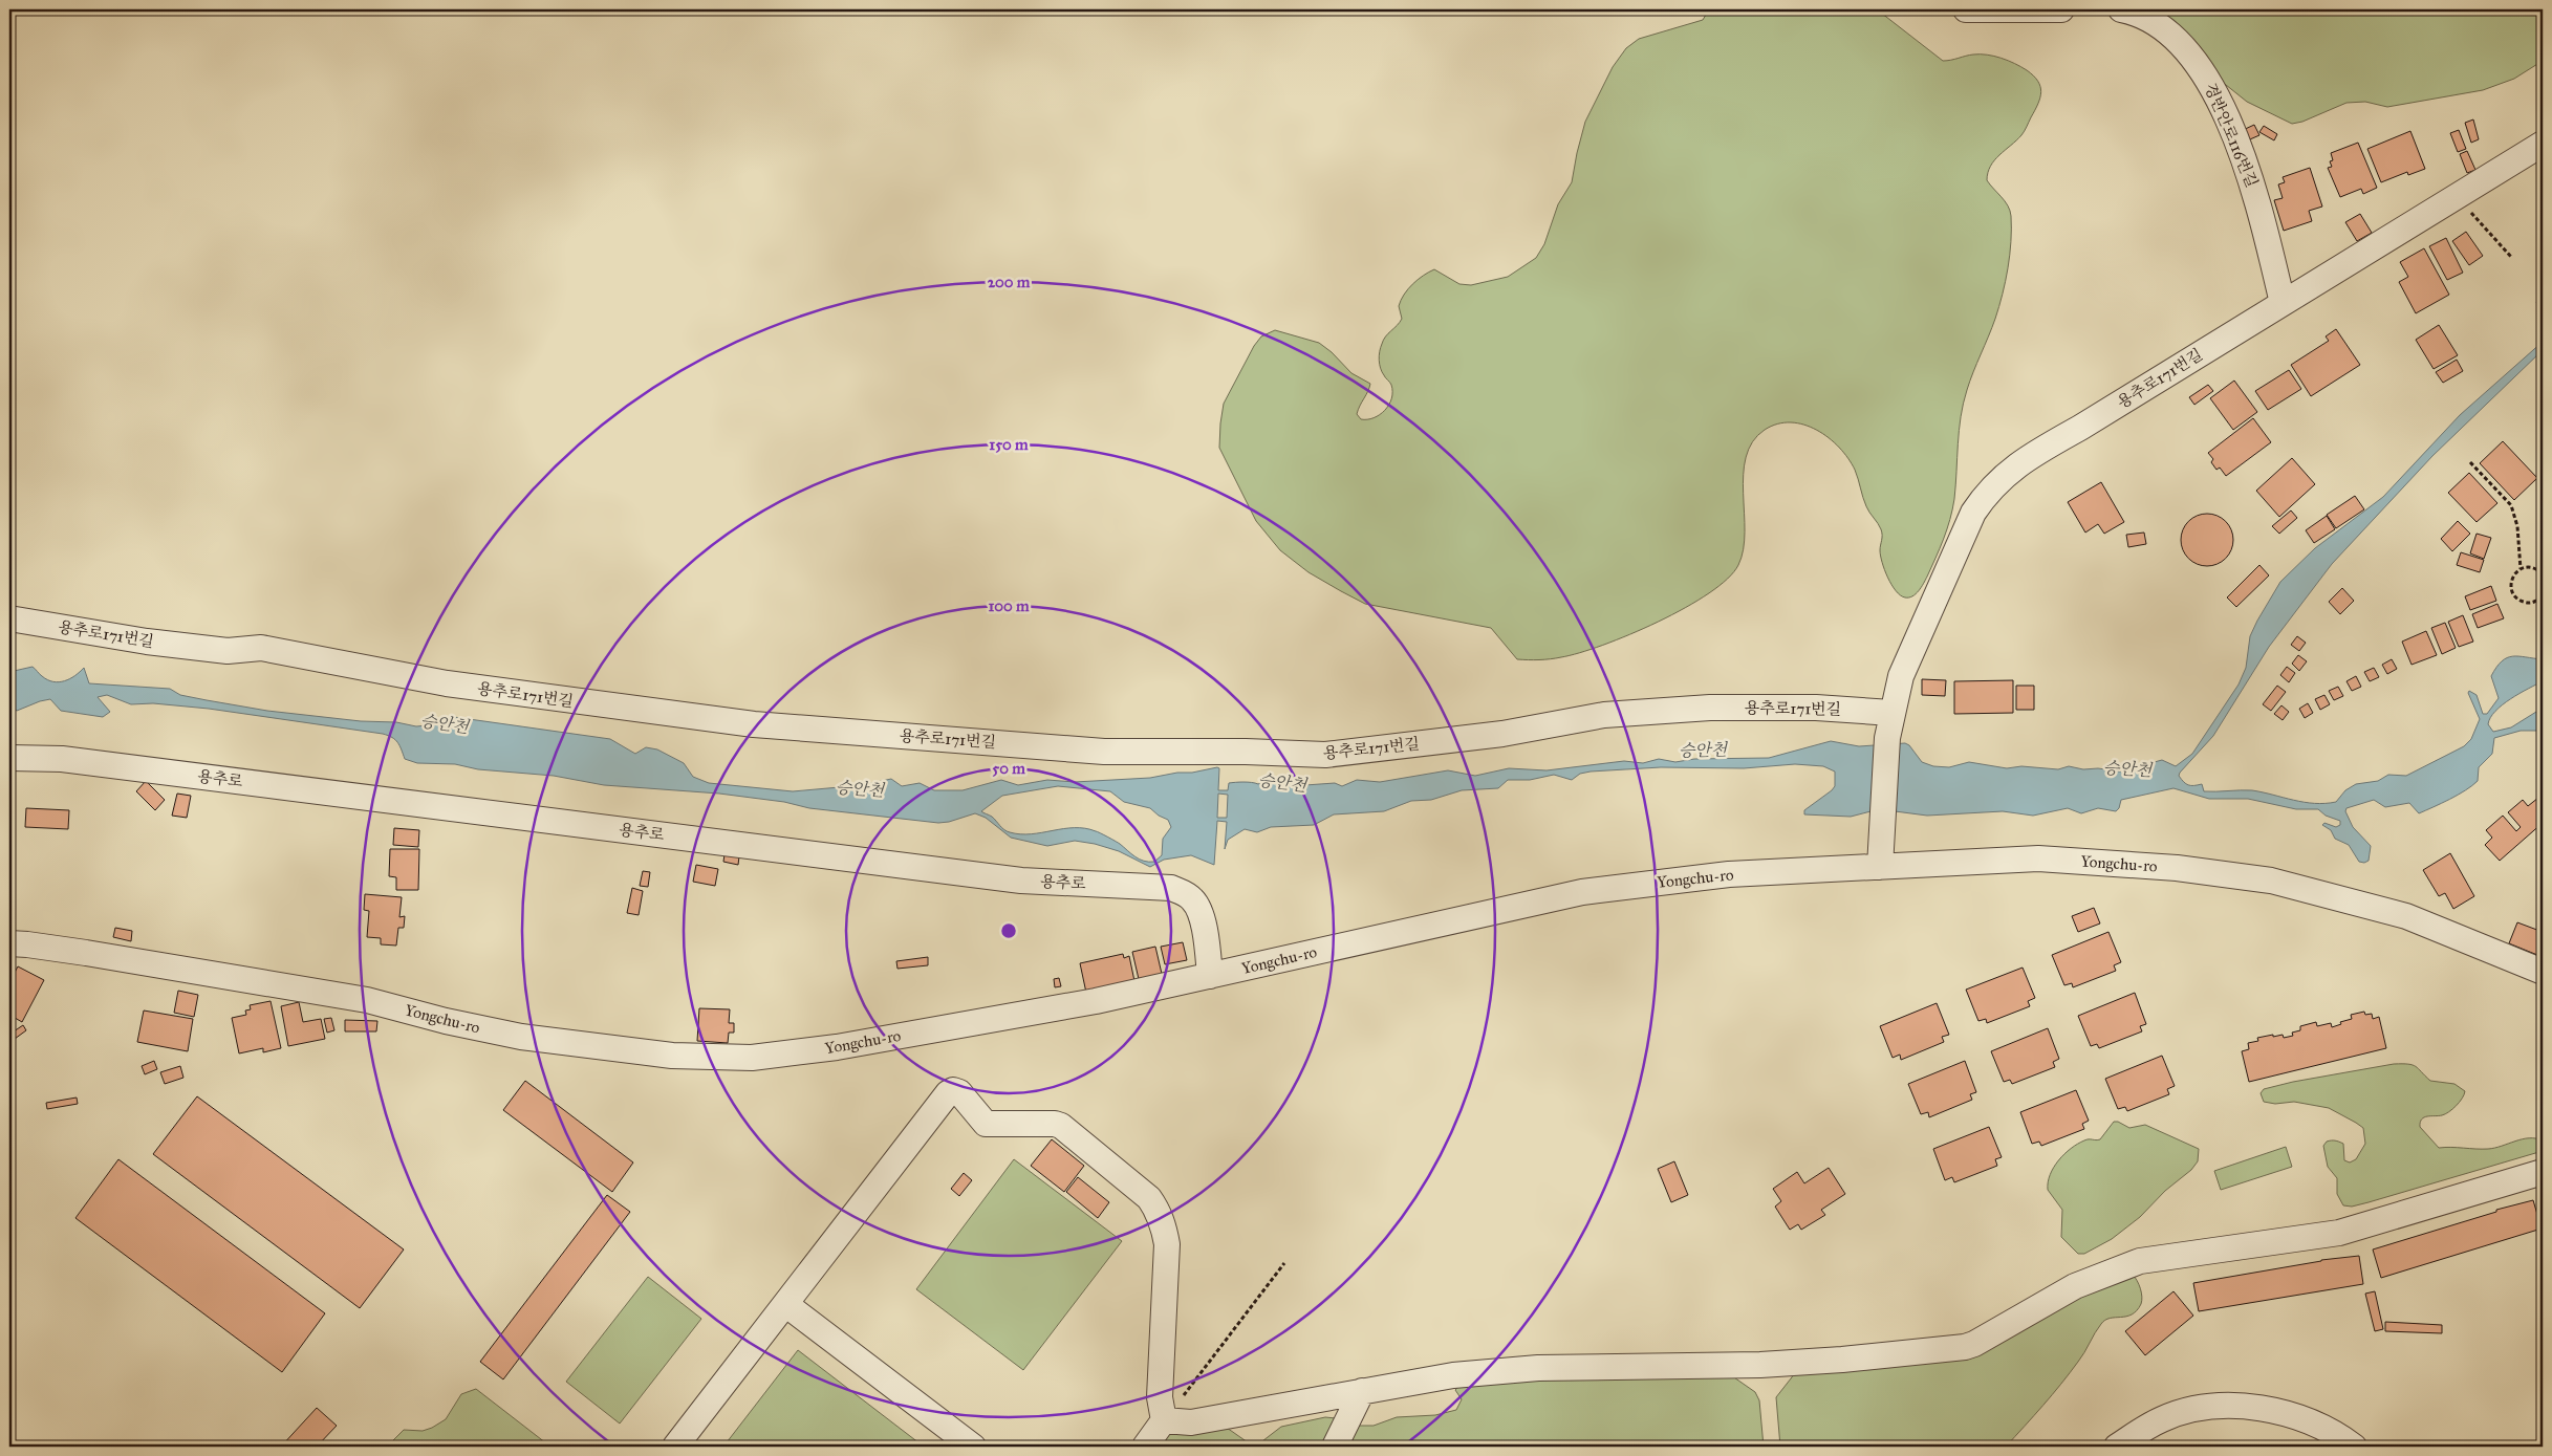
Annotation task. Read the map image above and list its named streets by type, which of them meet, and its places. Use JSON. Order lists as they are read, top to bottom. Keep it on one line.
{"streets":{"street":["경반안로116번길","용추로171번길","용추로","Yongchu-ro"]},"crossings":[["경반안로116번길","용추로171번길"],["용추로171번길","Yongchu-ro"],["용추로","Yongchu-ro"]],"water":["승안천"],"rings":["200 m","150 m","100 m","50 m"]}
